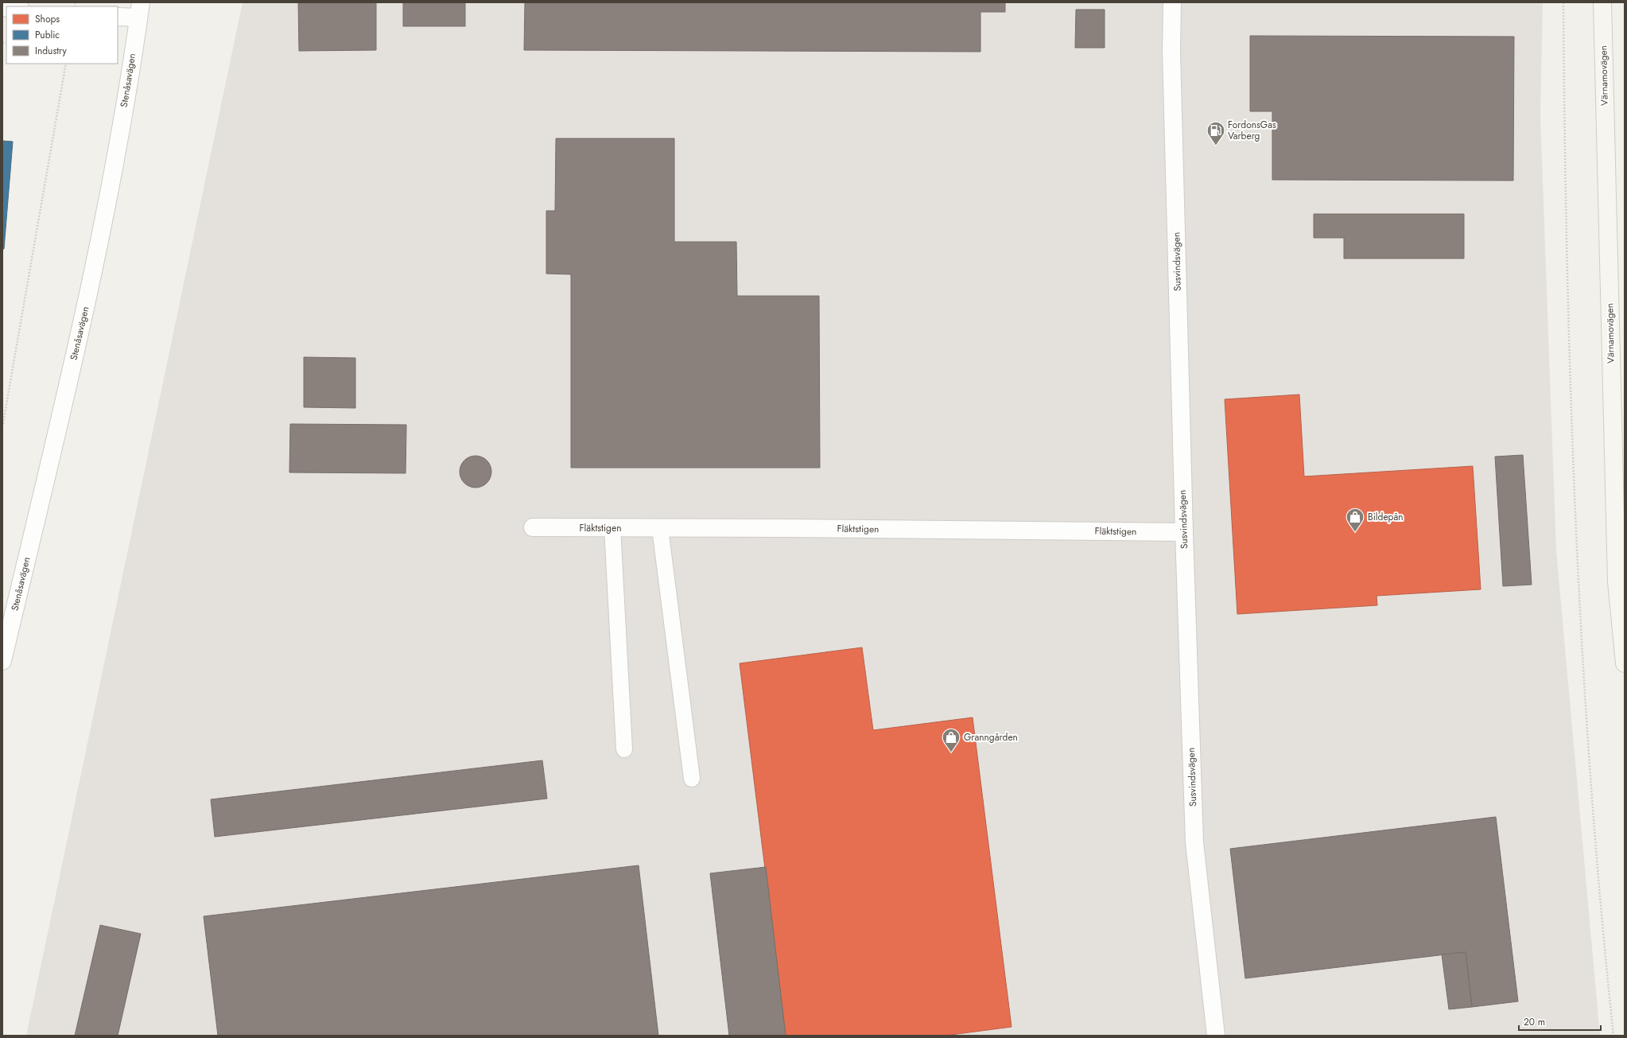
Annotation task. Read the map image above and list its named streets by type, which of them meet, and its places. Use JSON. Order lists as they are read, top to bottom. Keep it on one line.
{"streets":{"main road":["Värnamovägen"],"street":["Stenåsavägen","Susvindsvägen","Fläktstigen"]},"crossings":[["Susvindsvägen","Fläktstigen"]],"places":{"fuel station":["FordonsGas Varberg"],"shop":["Bildepån","Granngården"]},"legend":["Shops","Public","Industry"],"scale_bar":"20 m"}
